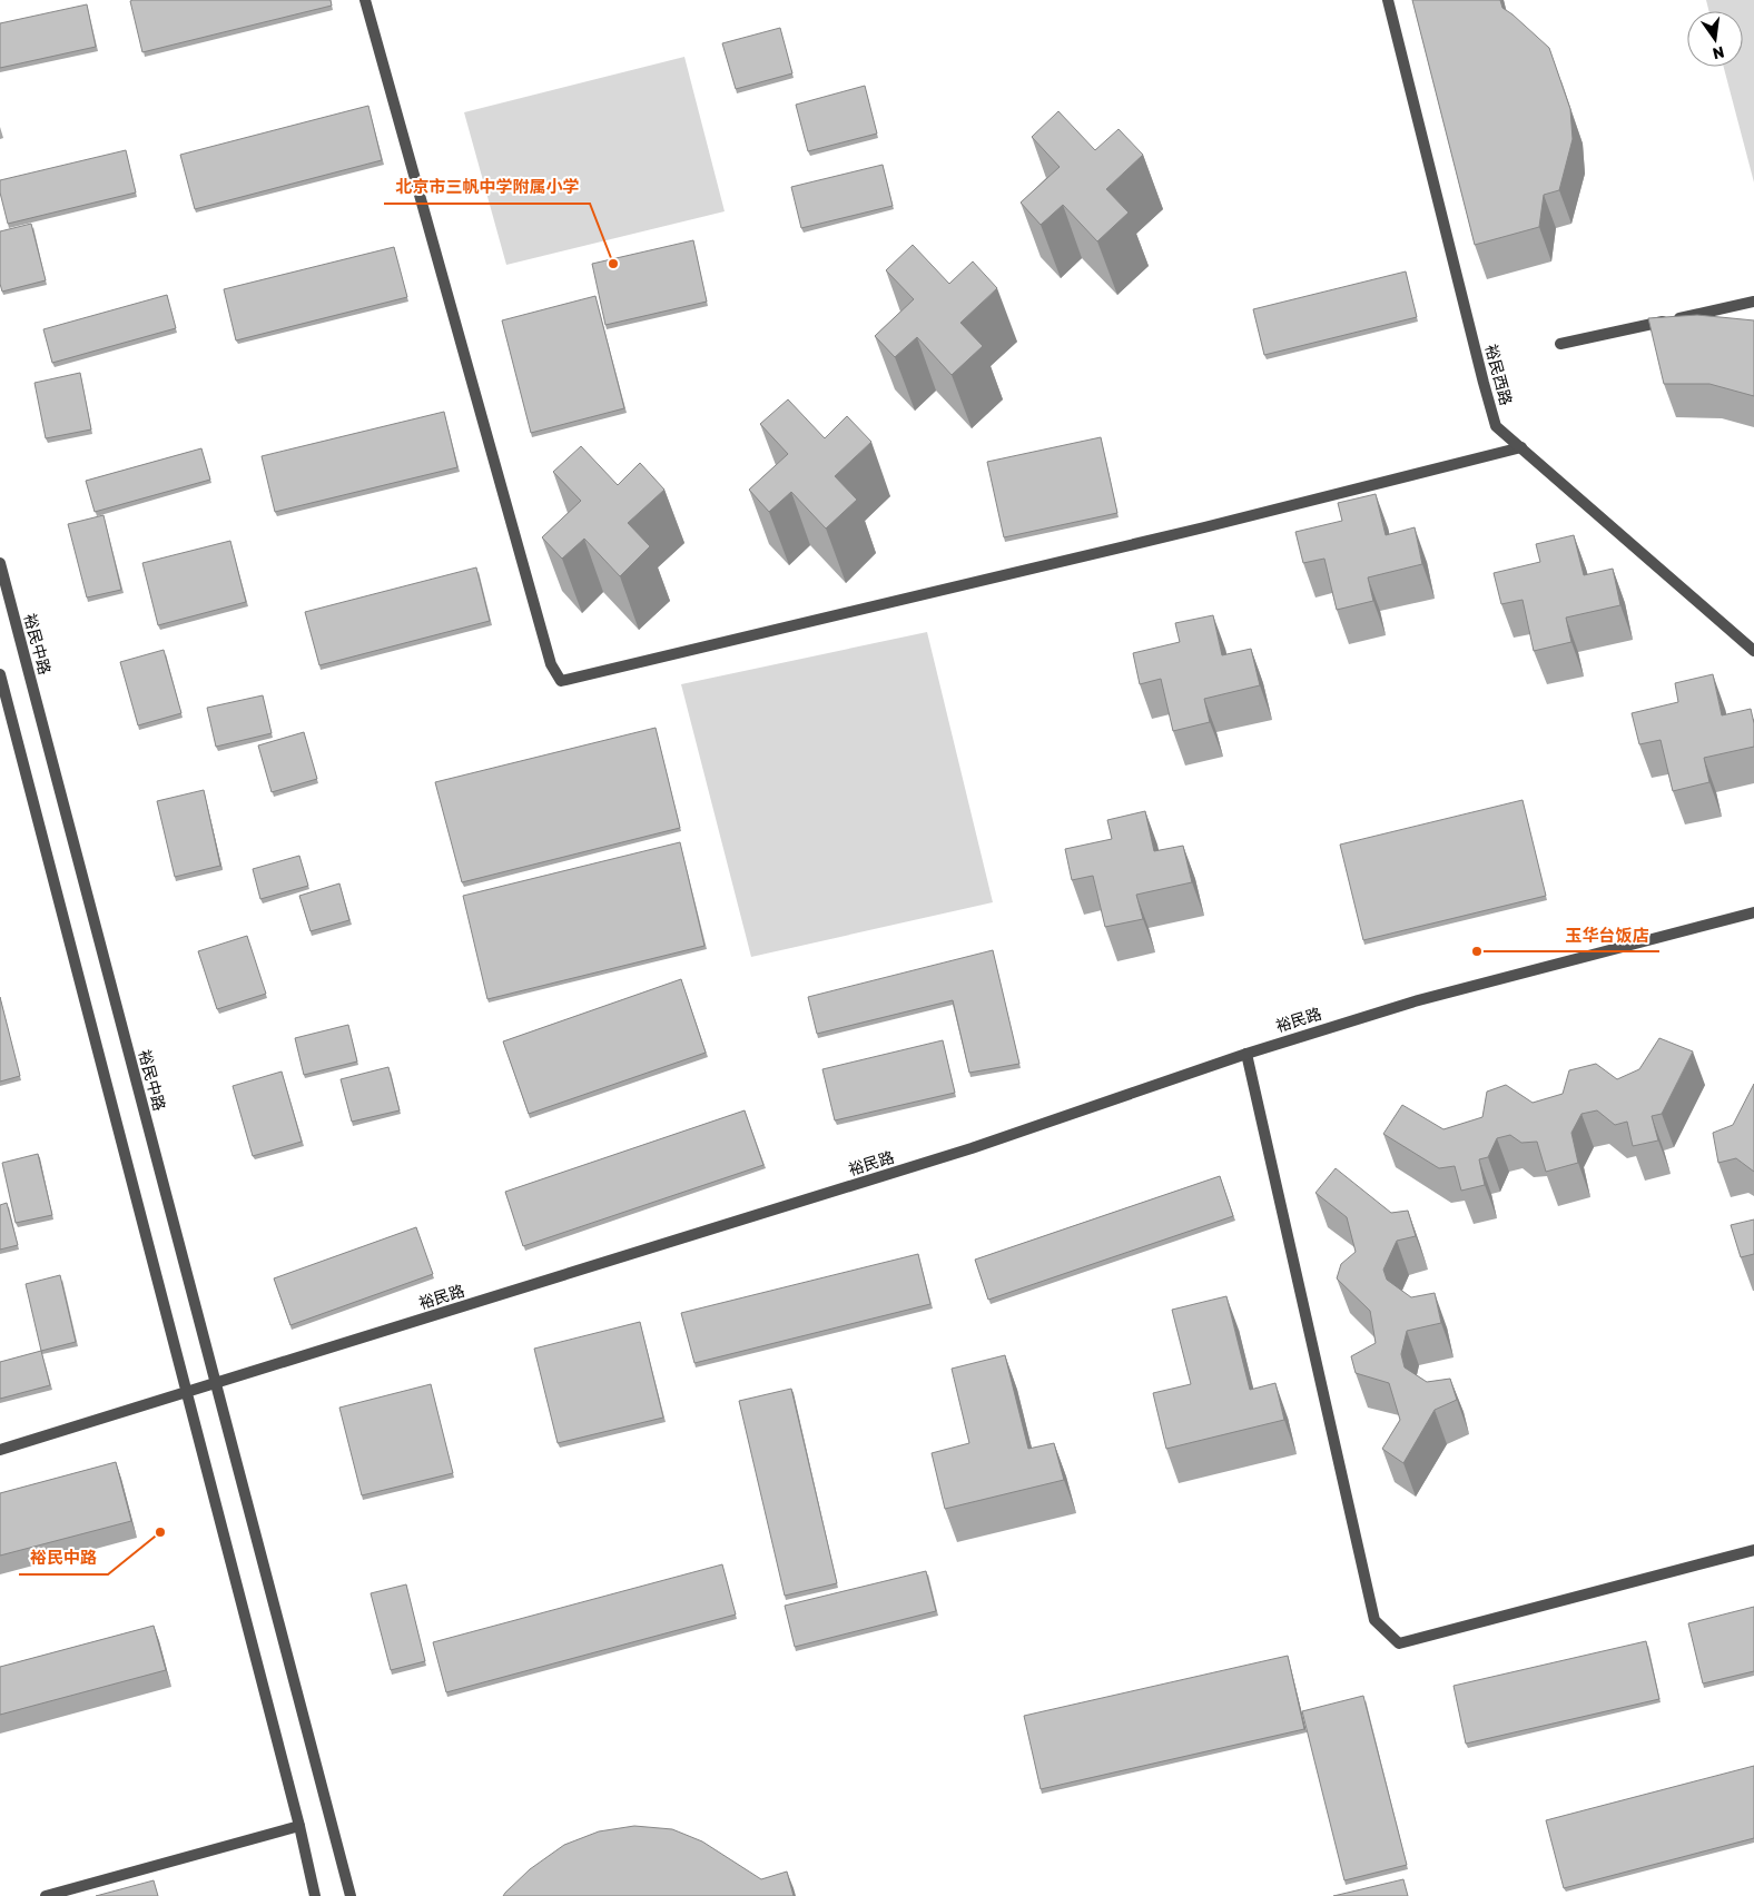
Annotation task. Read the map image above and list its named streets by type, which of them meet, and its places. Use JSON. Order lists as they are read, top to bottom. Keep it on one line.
{"streets":{"street":["裕民西路","裕民中路","裕民路"]},"crossings":[["裕民中路","裕民路"]],"places":["北京市三帆中学附属小学","玉华台饭店","裕民中路"],"north":"bottom"}
